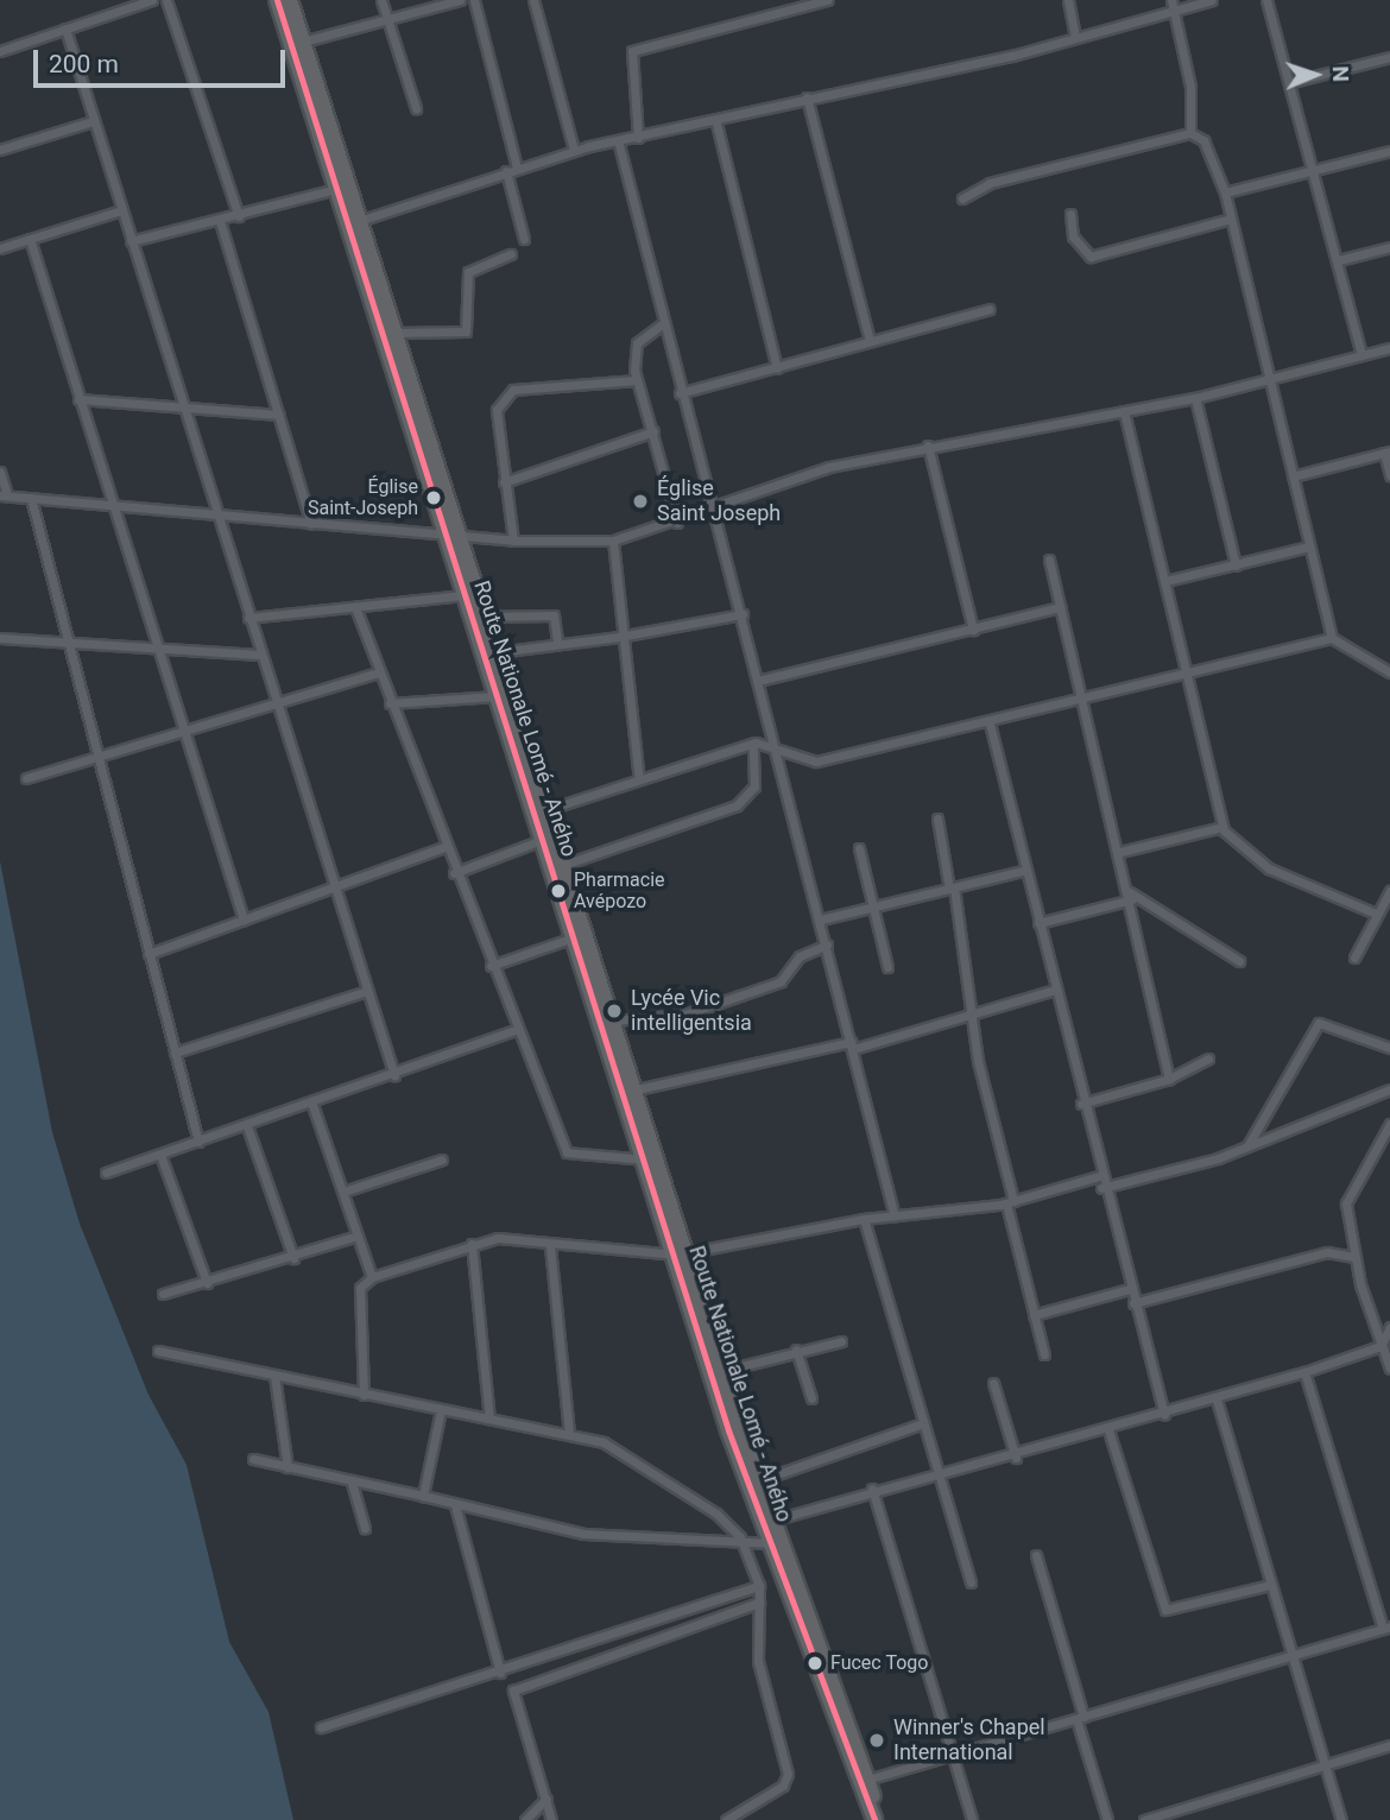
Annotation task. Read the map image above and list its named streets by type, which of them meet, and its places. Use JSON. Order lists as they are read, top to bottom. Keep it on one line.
{"streets":{"highway":["Route Nationale Lomé - Aného"]},"places":["Église Saint-Joseph","Église Saint Joseph","Pharmacie Avépozo","Lycée Vic intelligentsia","Fucec Togo","Winner's Chapel International"],"scale_bar":"200 m","north":"right"}
